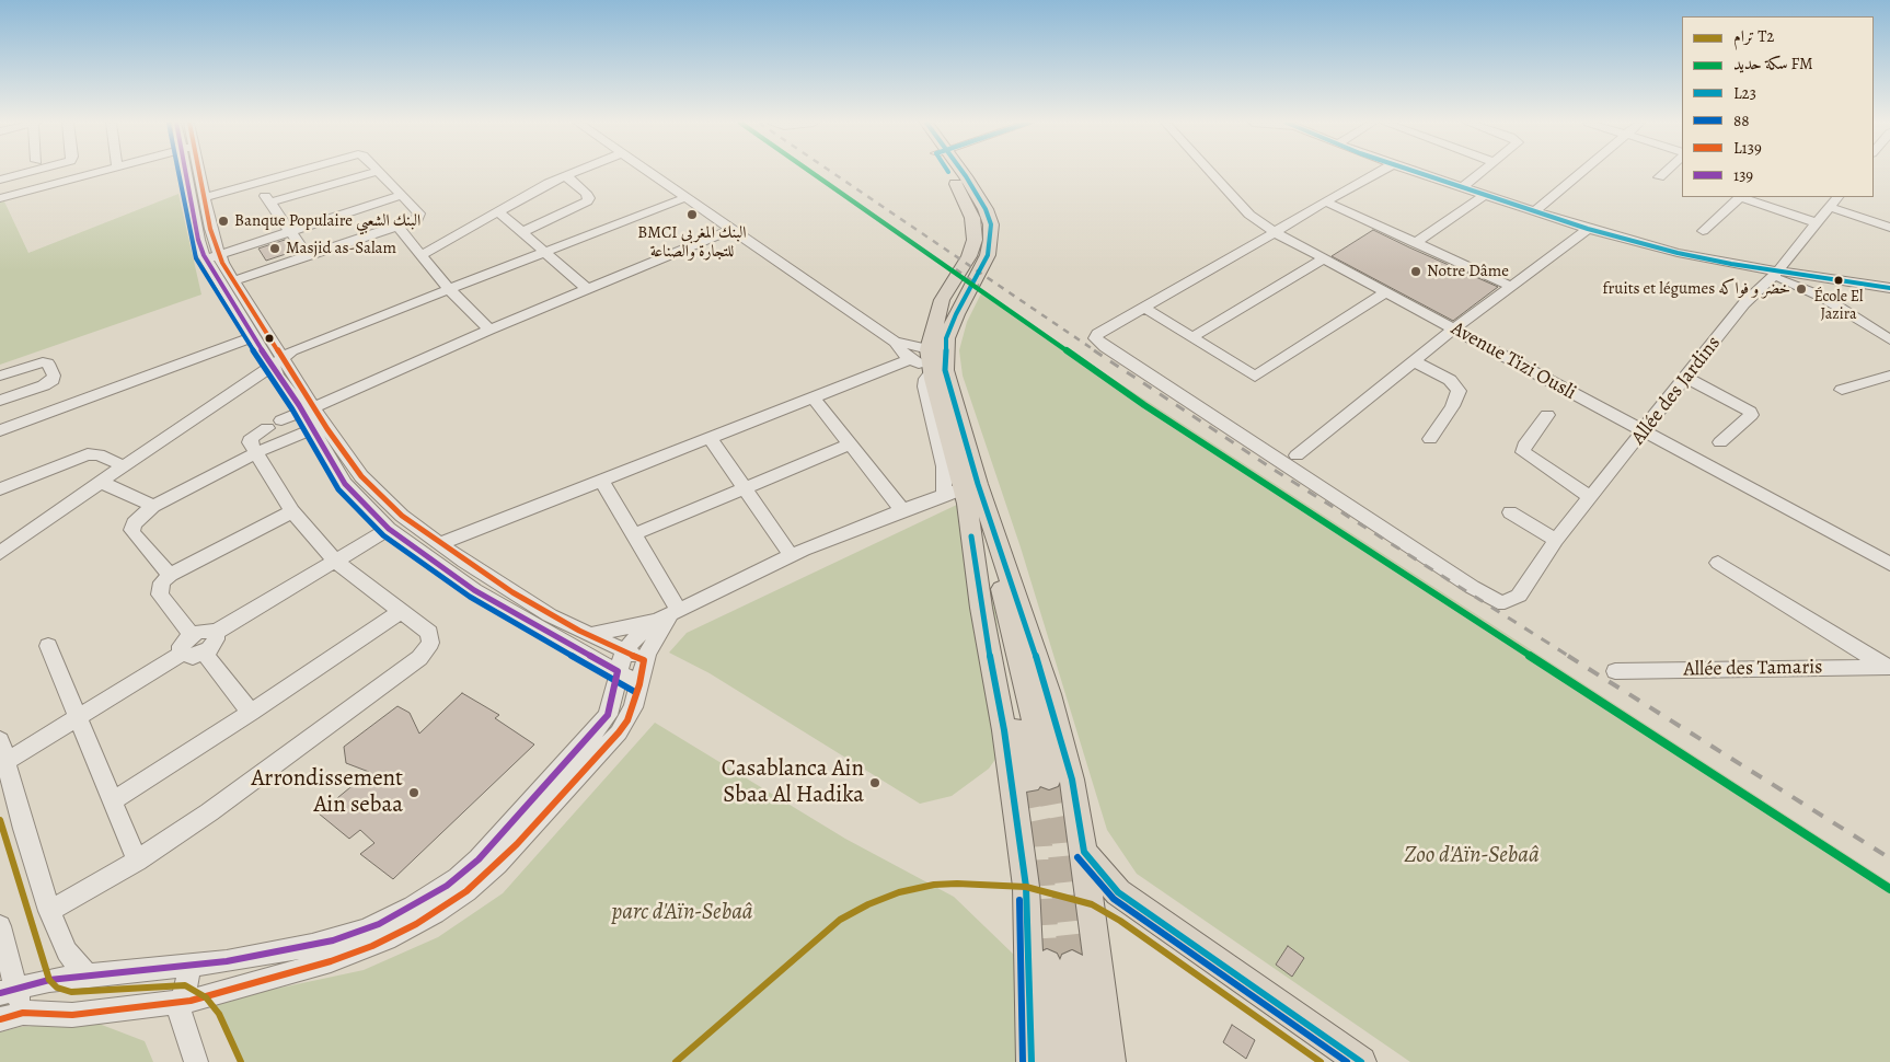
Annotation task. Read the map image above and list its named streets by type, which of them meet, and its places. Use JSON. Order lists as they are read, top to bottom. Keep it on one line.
{"streets":{"street":["Avenue Tizi Ousli","Allée des Jardins","Allée des Tamaris"]},"crossings":[["Avenue Tizi Ousli","Allée des Jardins"]],"parks":["Zoo d'Aïn-Sebaâ","parc d'Aïn-Sebaâ"],"places":["BMCI البنك المغربي للتجارة والصناعة","Banque Populaire البنك الشعبي","Masjid as-Salam","Notre Dâme","École El Jazira","fruits et légumes خضر و فواكه","Casablanca Ain Sbaa Al Hadika","Arrondissement Ain sebaa"],"lines":["rail line FM","transit line L23","transit line 88","transit line L139","transit line 139","tram line T2"],"legend":["ترام T2","سكة حديد FM","L23","88","L139","139"]}
